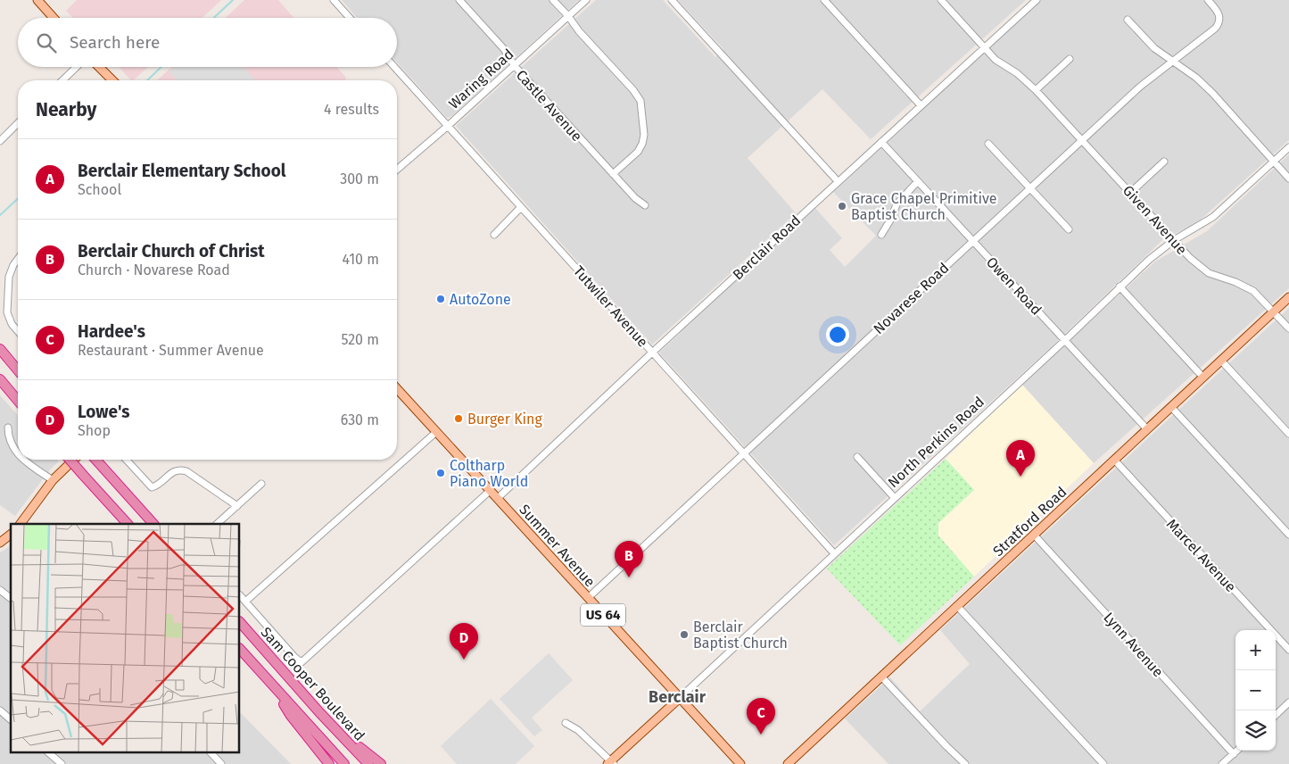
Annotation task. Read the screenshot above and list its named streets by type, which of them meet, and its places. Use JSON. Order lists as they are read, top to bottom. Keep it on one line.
{"streets":{"highway":["Sam Cooper Boulevard"],"main road":["North Perkins Road","Stratford Road","Summer Avenue","US 64"],"street":["Waring Road","Castle Avenue","Given Avenue","Berclair Road","Owen Road","Novarese Road","Tutwiler Avenue","Marcel Avenue","Lynn Avenue"]},"crossings":[["Waring Road","Castle Avenue"],["Waring Road","Tutwiler Avenue"],["Given Avenue","Berclair Road"],["Given Avenue","Novarese Road"],["Given Avenue","North Perkins Road"],["Given Avenue","Stratford Road"],["Berclair Road","Owen Road"],["Berclair Road","Tutwiler Avenue"],["Berclair Road","Summer Avenue"],["Owen Road","Novarese Road"],["Owen Road","North Perkins Road"],["Owen Road","Stratford Road"],["Novarese Road","Tutwiler Avenue"],["Novarese Road","Summer Avenue"],["Tutwiler Avenue","North Perkins Road"],["North Perkins Road","Summer Avenue"],["Stratford Road","Marcel Avenue"],["Stratford Road","Lynn Avenue"]],"districts":["Berclair"],"places":["Grace Chapel Primitive Baptist Church","AutoZone","Burger King","Coltharp Piano World","Berclair Baptist Church"],"page":{"search":"Search here","heading":["Nearby","4 results"],"list":[{"mark":"A","name":"Berclair Elementary School","note":"School","value":"300 m"},{"mark":"B","name":"Berclair Church of Christ","note":"Church · Novarese Road","value":"410 m"},{"mark":"C","name":"Hardee's","note":"Restaurant · Summer Avenue","value":"520 m"},{"mark":"D","name":"Lowe's","note":"Shop","value":"630 m"}],"pins":["A","B","D","C"],"map_buttons":["+","−"]}}
